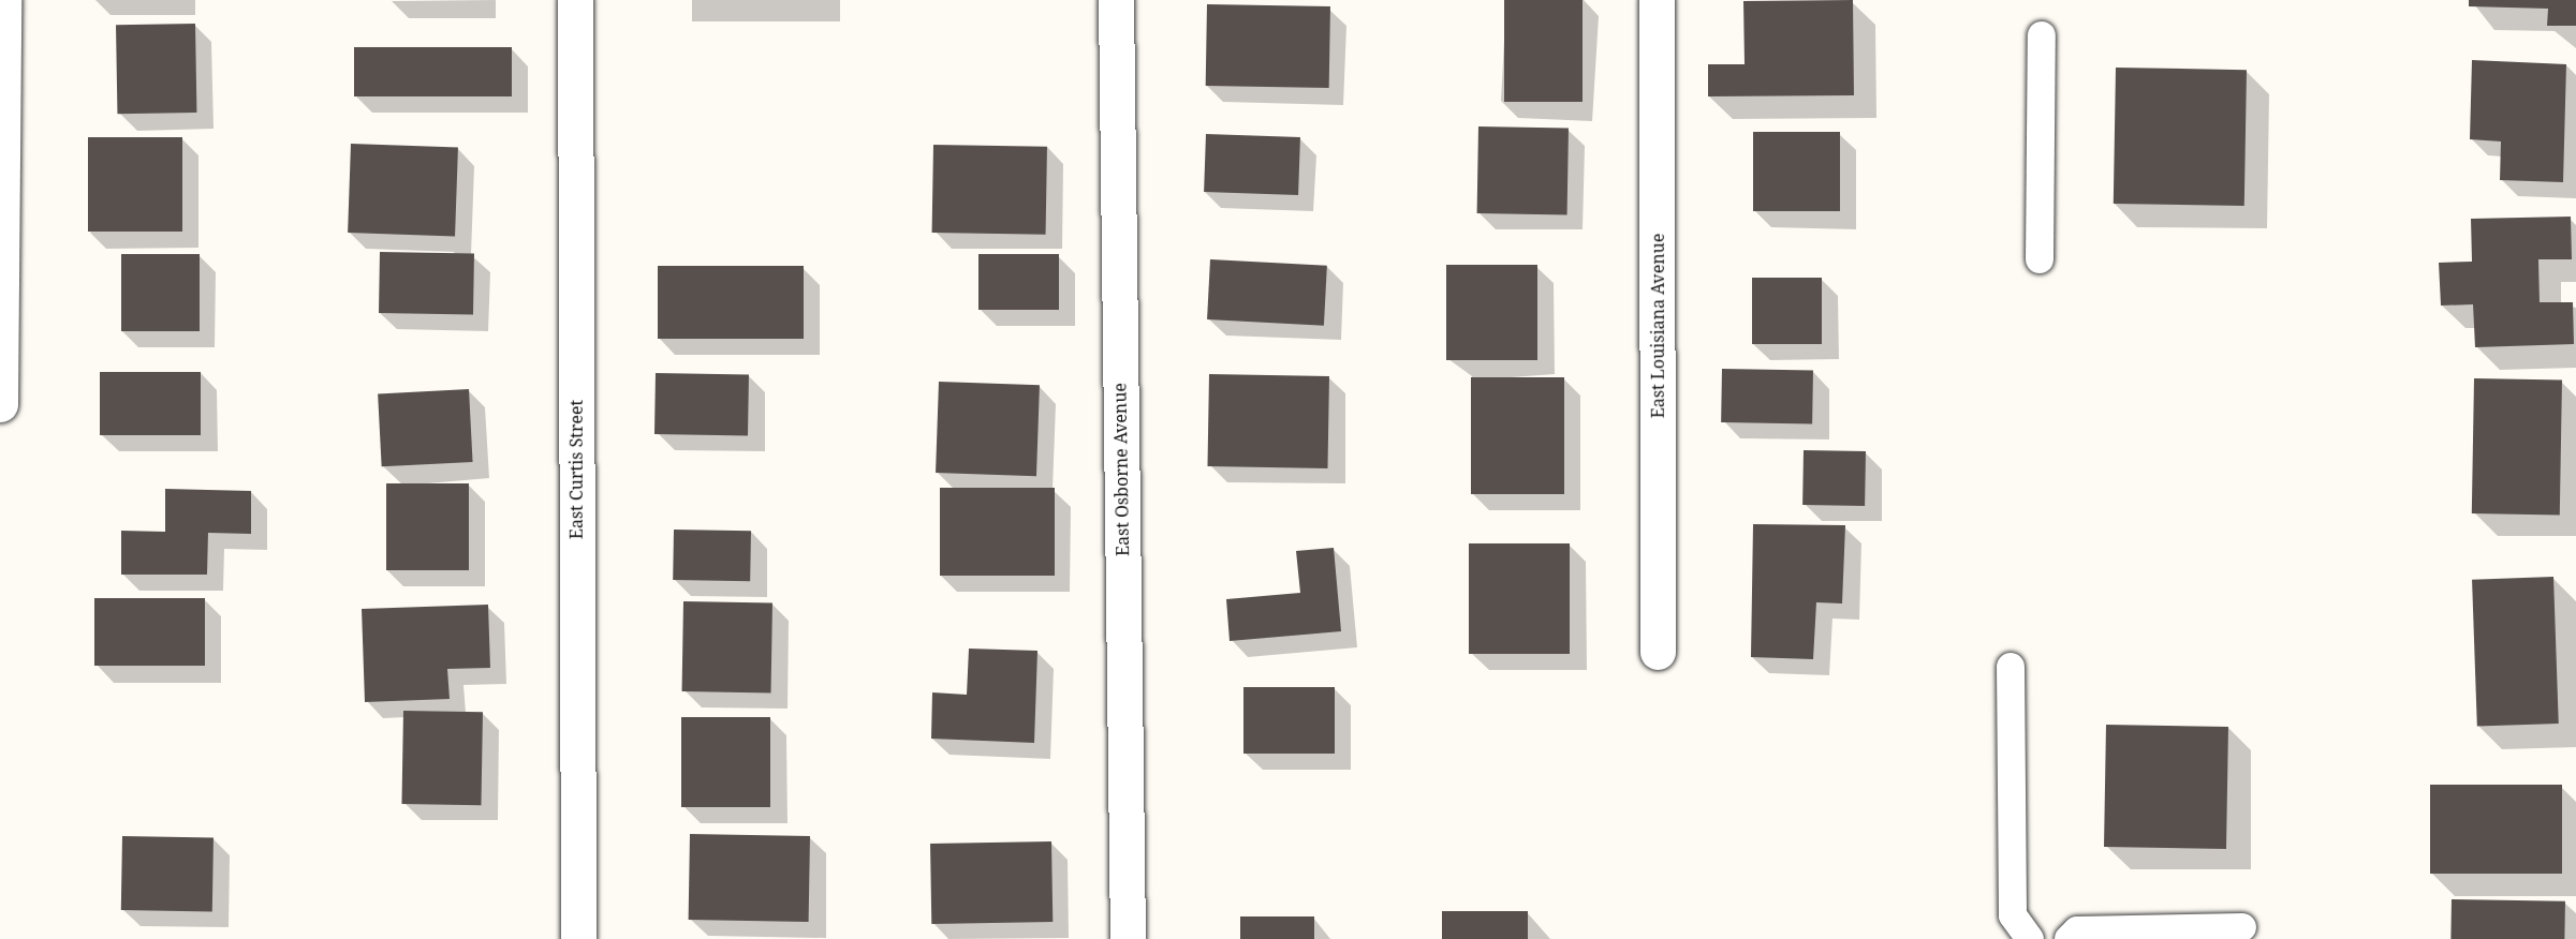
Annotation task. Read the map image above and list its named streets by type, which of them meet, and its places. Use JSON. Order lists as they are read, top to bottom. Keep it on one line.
{"streets":{"street":["East Louisiana Avenue","East Curtis Street","East Osborne Avenue"]}}
